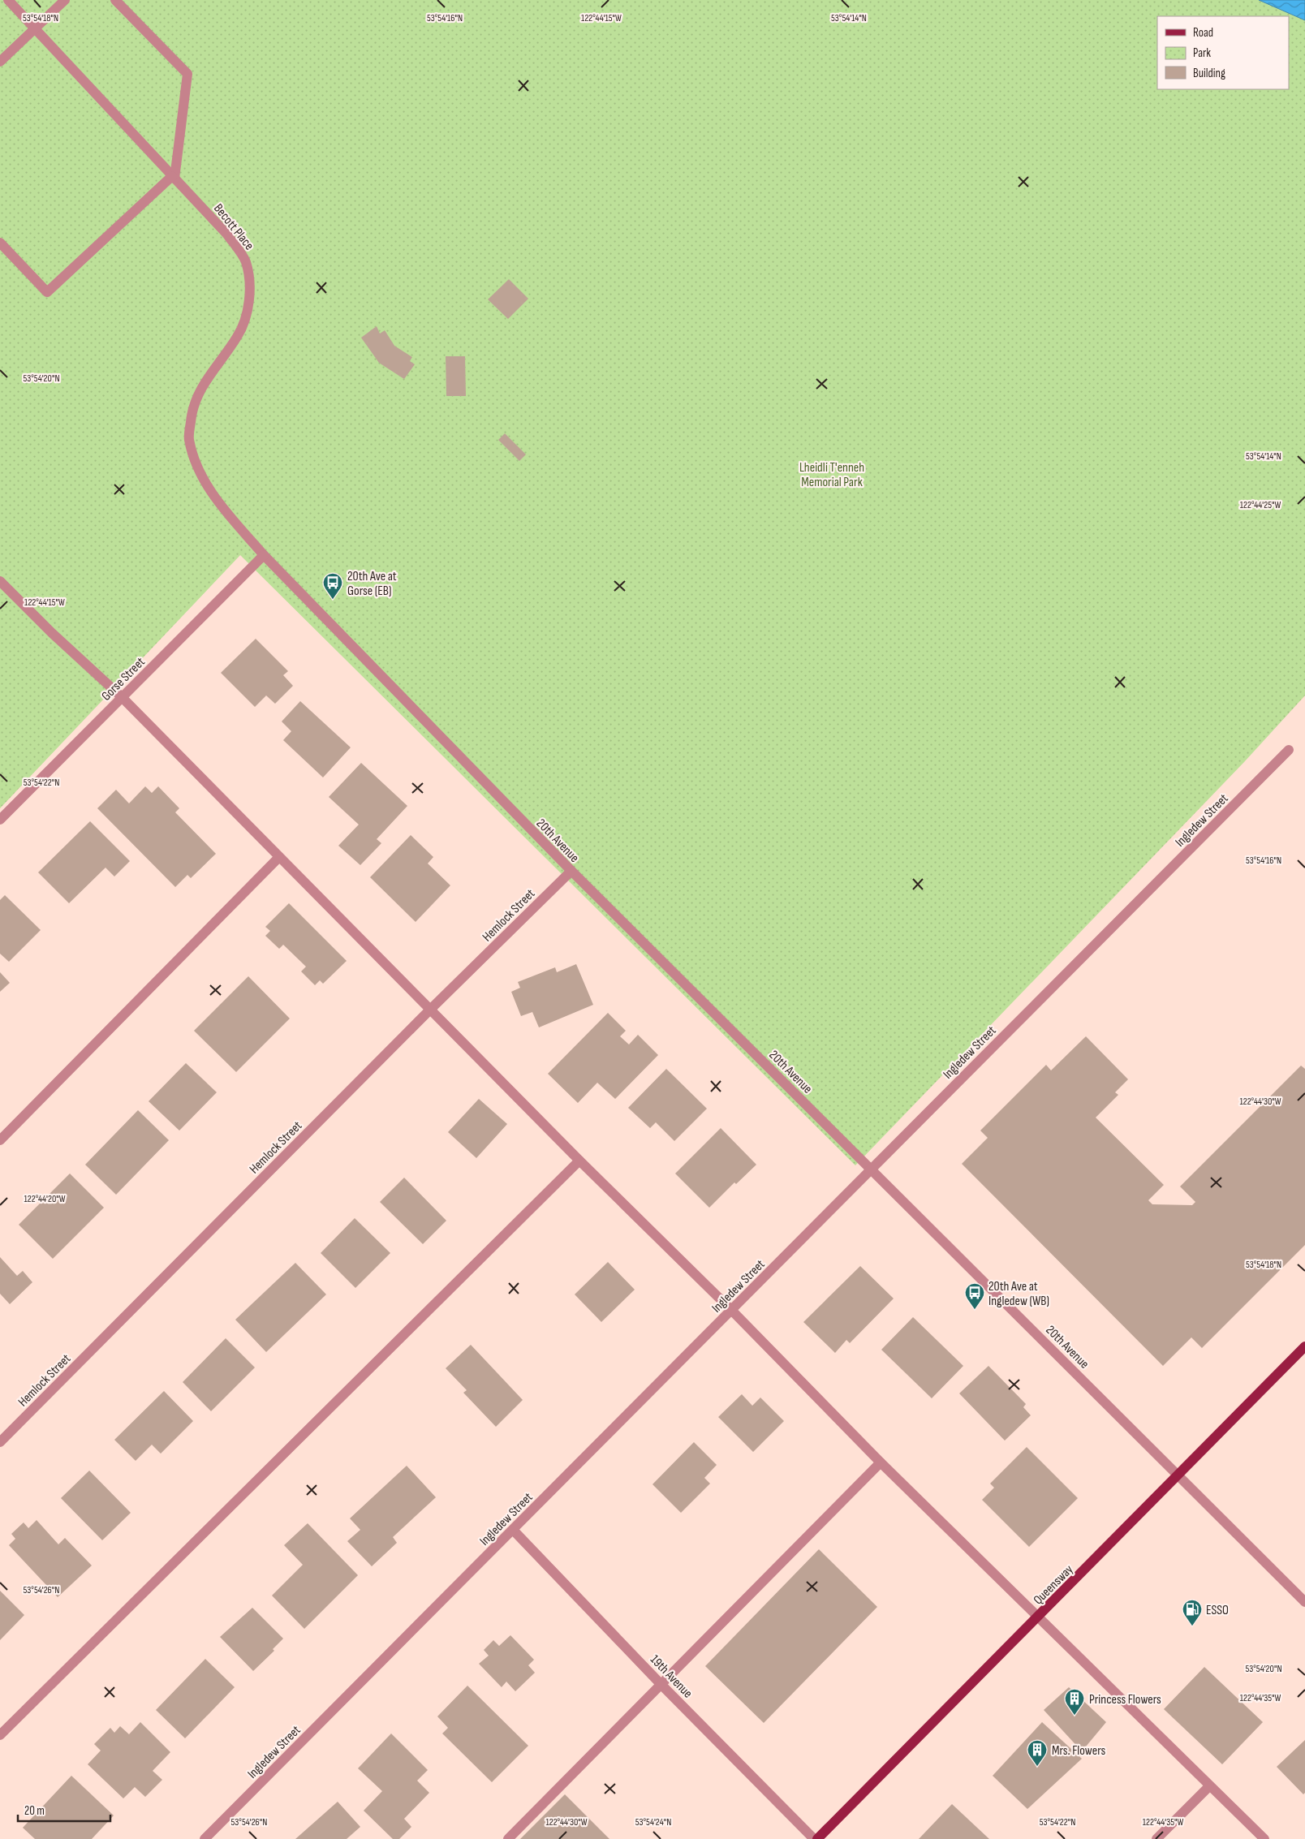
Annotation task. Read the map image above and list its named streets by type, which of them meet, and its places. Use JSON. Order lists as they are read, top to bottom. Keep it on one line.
{"streets":{"main road":["Queensway"],"street":["Becott Place","Gorse Street","Ingledew Street","20th Avenue","Hemlock Street","19th Avenue"]},"crossings":[["Becott Place","Gorse Street"],["Becott Place","20th Avenue"],["Gorse Street","20th Avenue"],["Ingledew Street","20th Avenue"],["Ingledew Street","19th Avenue"],["20th Avenue","Hemlock Street"],["20th Avenue","Queensway"]],"parks":["Lheidli T'enneh Memorial Park"],"places":{"bus stop":["20th Ave at Gorse (EB)","20th Ave at Ingledew (WB)"],"fuel station":["ESSO"],"building":["Princess Flowers","Mrs. Flowers"]},"legend":["Road","Park","Building"],"scale_bar":"20 m","coordinates":["53°54'18\"N","53°54'16\"N","122°44'15\"W","53°54'14\"N","53°54'20\"N","122°44'25\"W","53°54'22\"N","122°44'30\"W","122°44'20\"W","53°54'26\"N","122°44'35\"W","53°54'24\"N"]}
